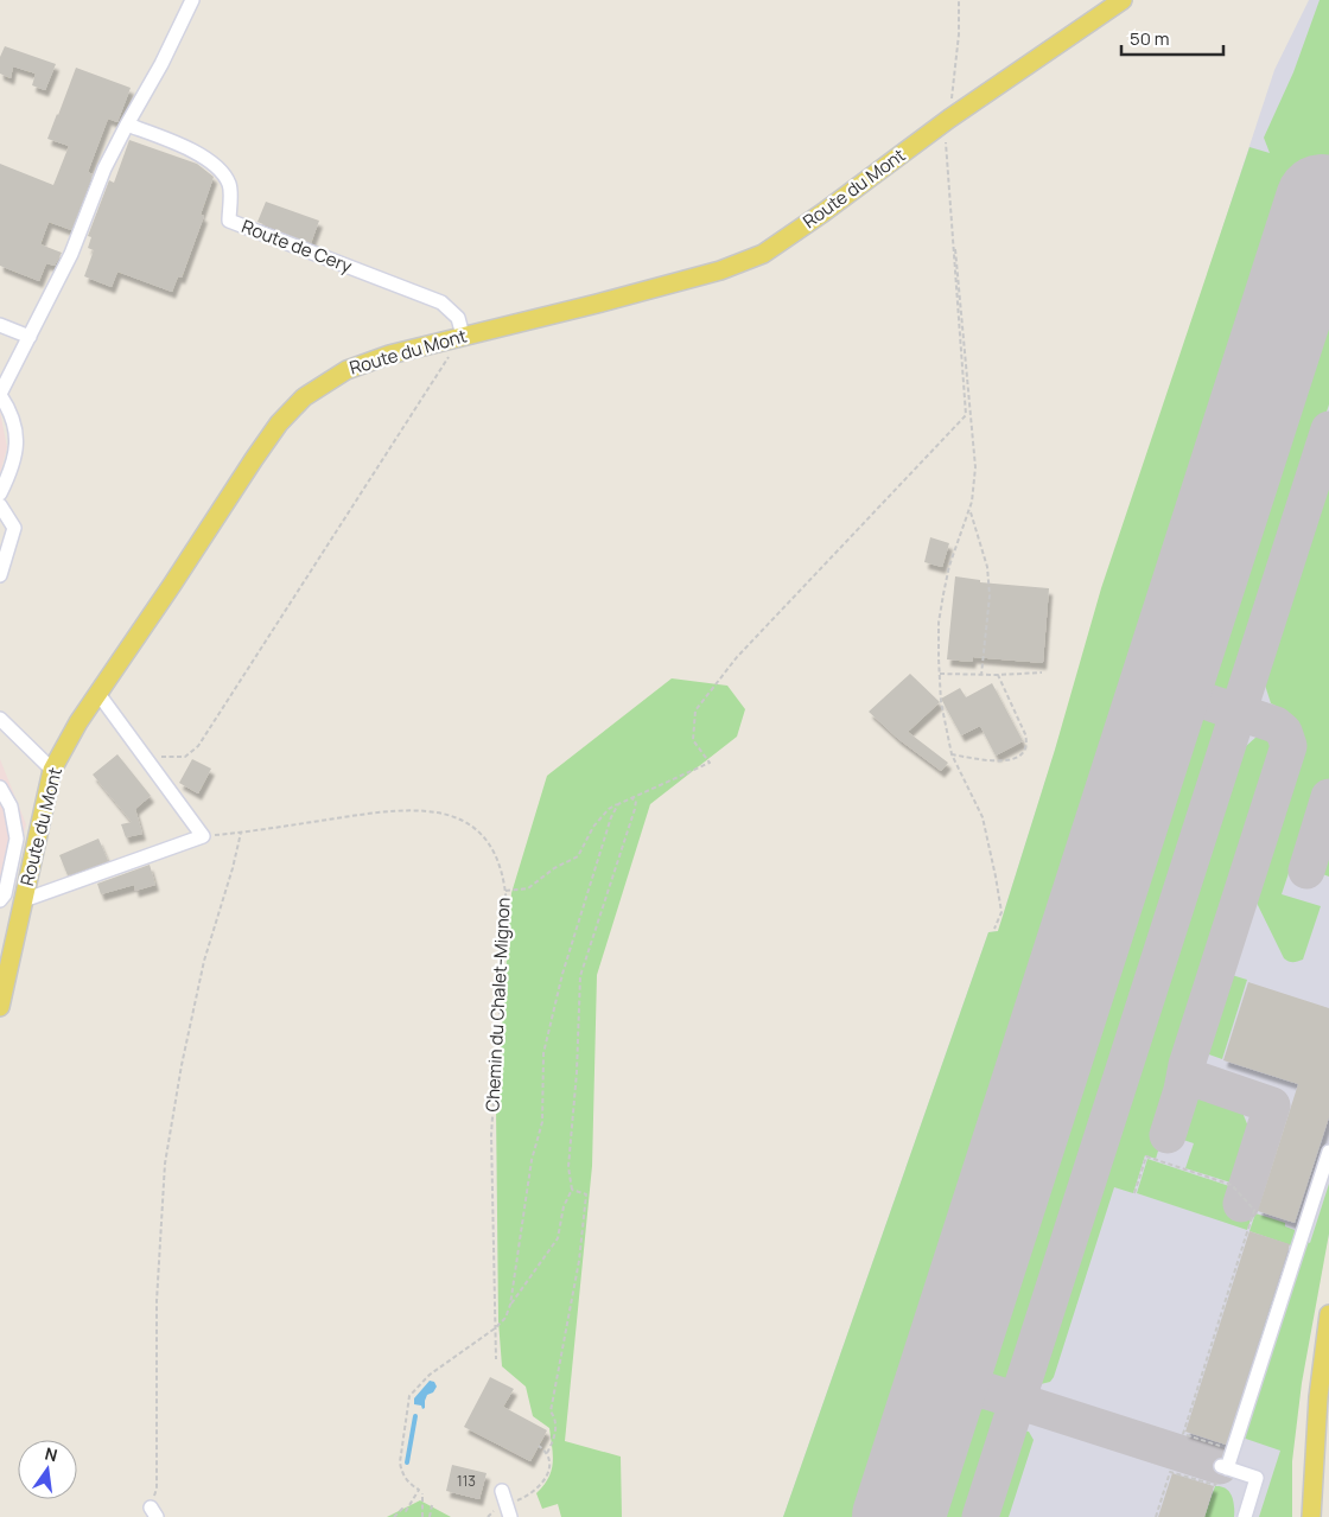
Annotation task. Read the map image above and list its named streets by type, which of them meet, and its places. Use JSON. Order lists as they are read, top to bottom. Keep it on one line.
{"streets":{"main road":["Route du Mont"],"street":["Route de Cery"],"path":["Chemin du Chalet-Mignon"]},"crossings":[["Route du Mont","Route de Cery"]],"house_numbers":["113"],"scale_bar":"50 m","north":"top"}
